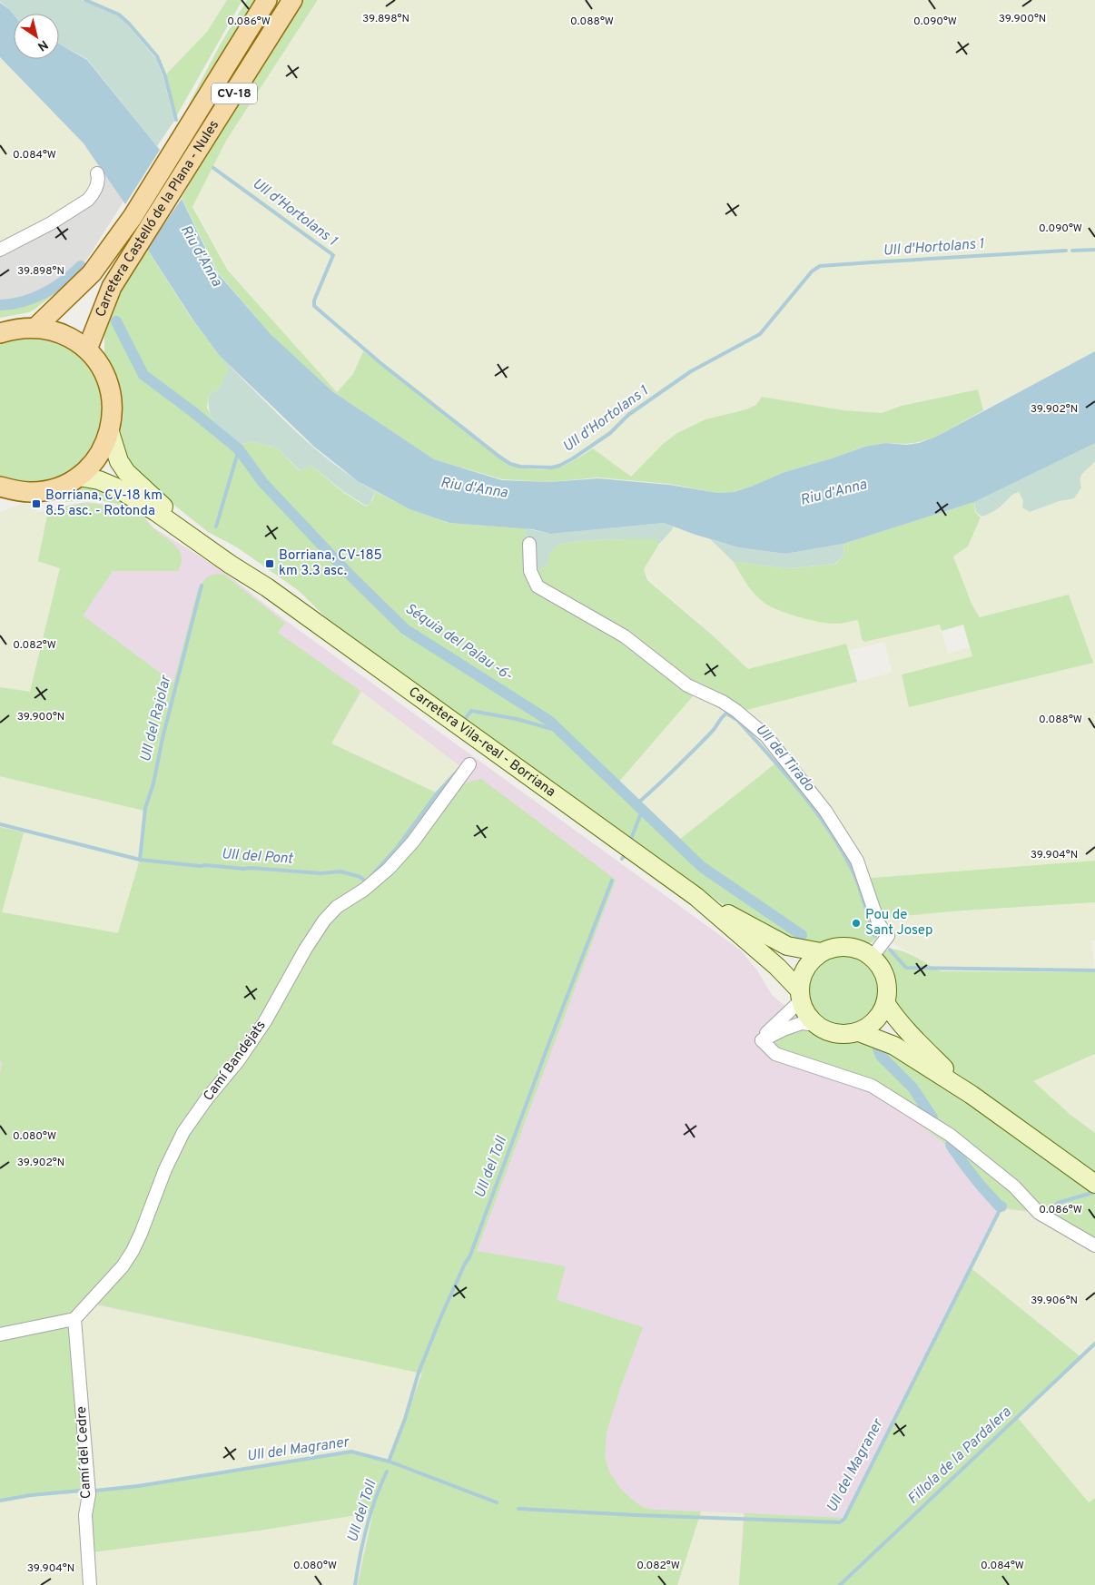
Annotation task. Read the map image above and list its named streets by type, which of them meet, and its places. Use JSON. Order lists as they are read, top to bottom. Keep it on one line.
{"streets":{"main road":["CV-18","Carretera Castelló de la Plana - Nules","Carretera Vila-real - Borriana"],"street":["Camí Bandejats","Camí del Cedre"]},"crossings":[["Camí Bandejats","Camí del Cedre"]],"water":["Ull d'Hortolans 1","Riu d'Anna","Séquia del Palau -6-","Ull del Rajolar","Ull del Tirado","Ull del Pont","Ull del Toll","Ull del Magraner","Fillola de la Pardalera"],"places":{"transit":["Borriana, CV-18 km 8.5 asc. - Rotonda","Borriana, CV-185 km 3.3 asc."],"other":["Pou de Sant Josep"]},"north":"bottom right","coordinates":["39.898°N","39.900°N","0.088°W","0.086°W","0.090°W","0.084°W","39.902°N","0.082°W","39.904°N","0.080°W","39.906°N"]}
